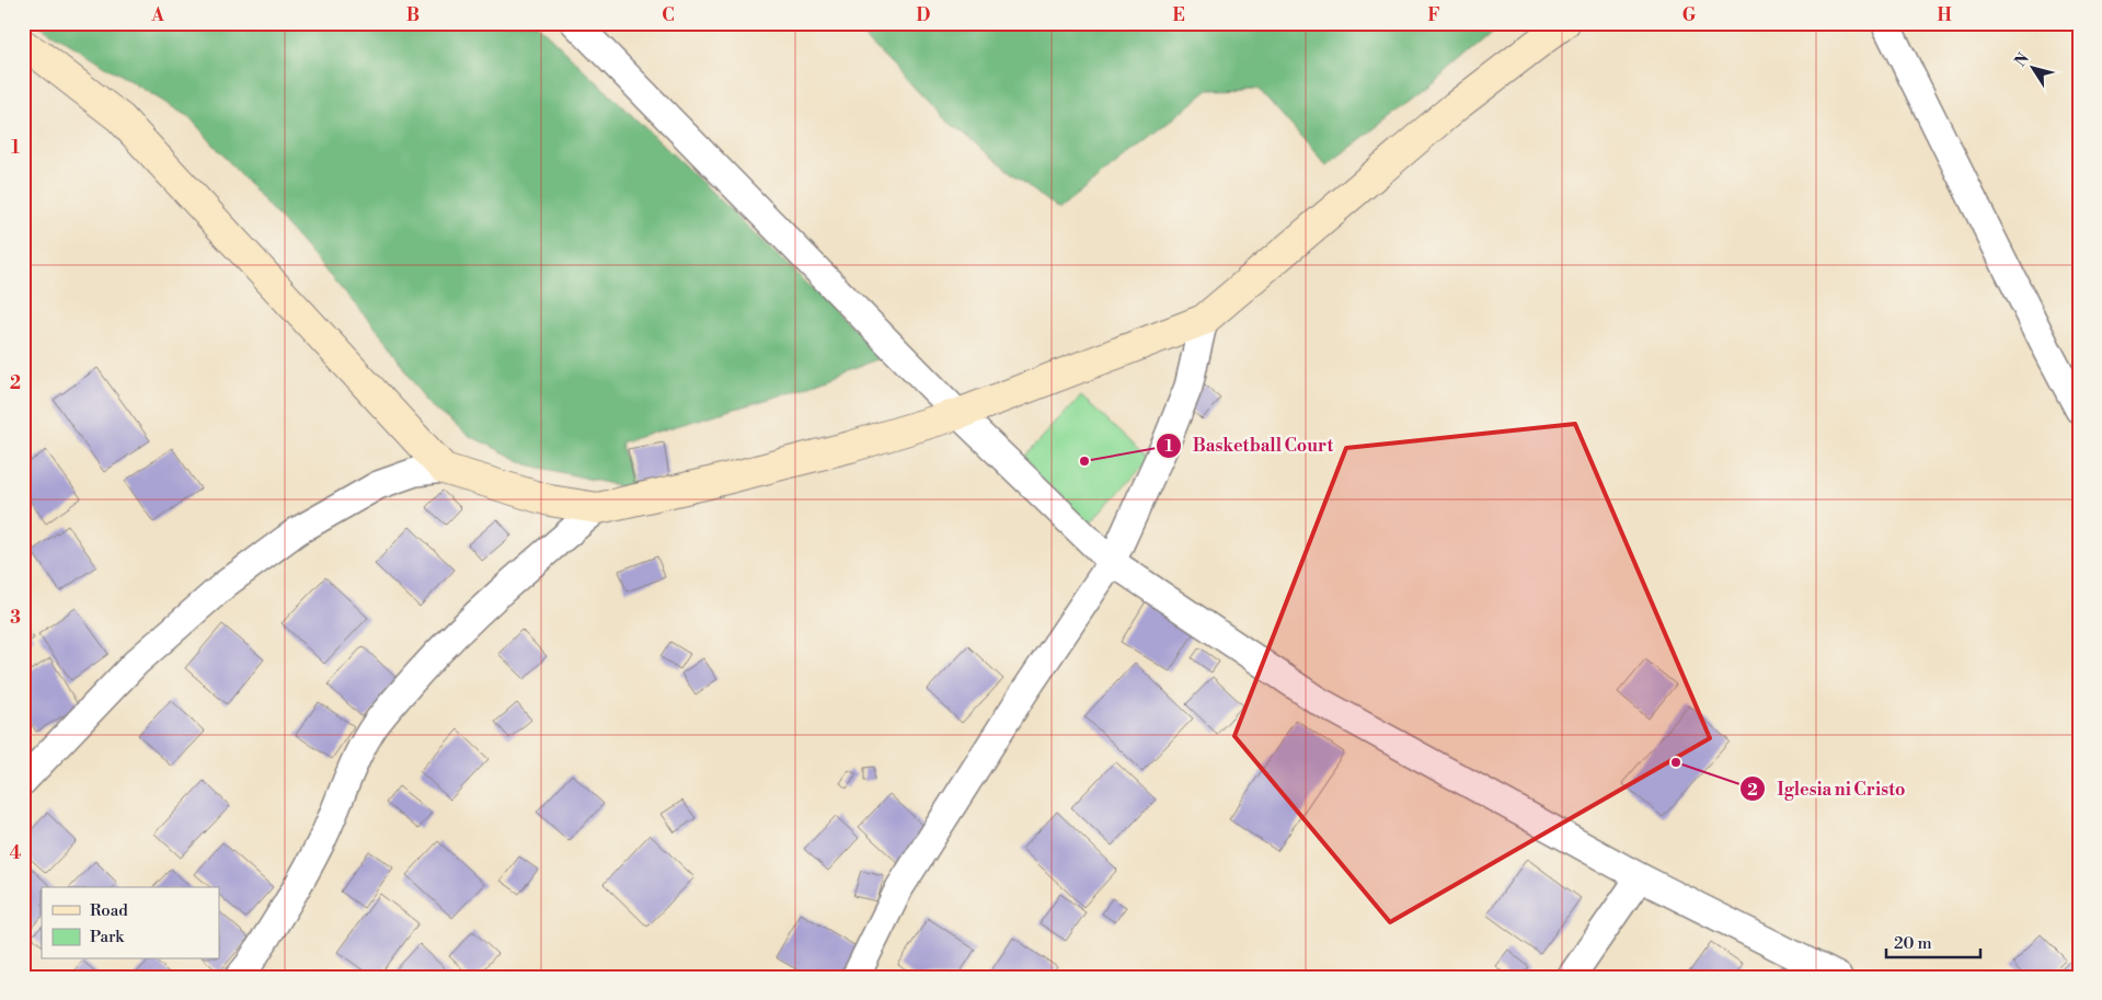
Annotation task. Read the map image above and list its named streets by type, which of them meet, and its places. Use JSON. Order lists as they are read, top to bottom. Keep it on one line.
{"places":["Basketball Court","Iglesia ni Cristo"],"legend":["Road","Park"],"scale_bar":"20 m","north":"top left","grid":{"columns":["A","B","C","D","E","F","G","H"],"rows":["1","2","3","4"]}}
